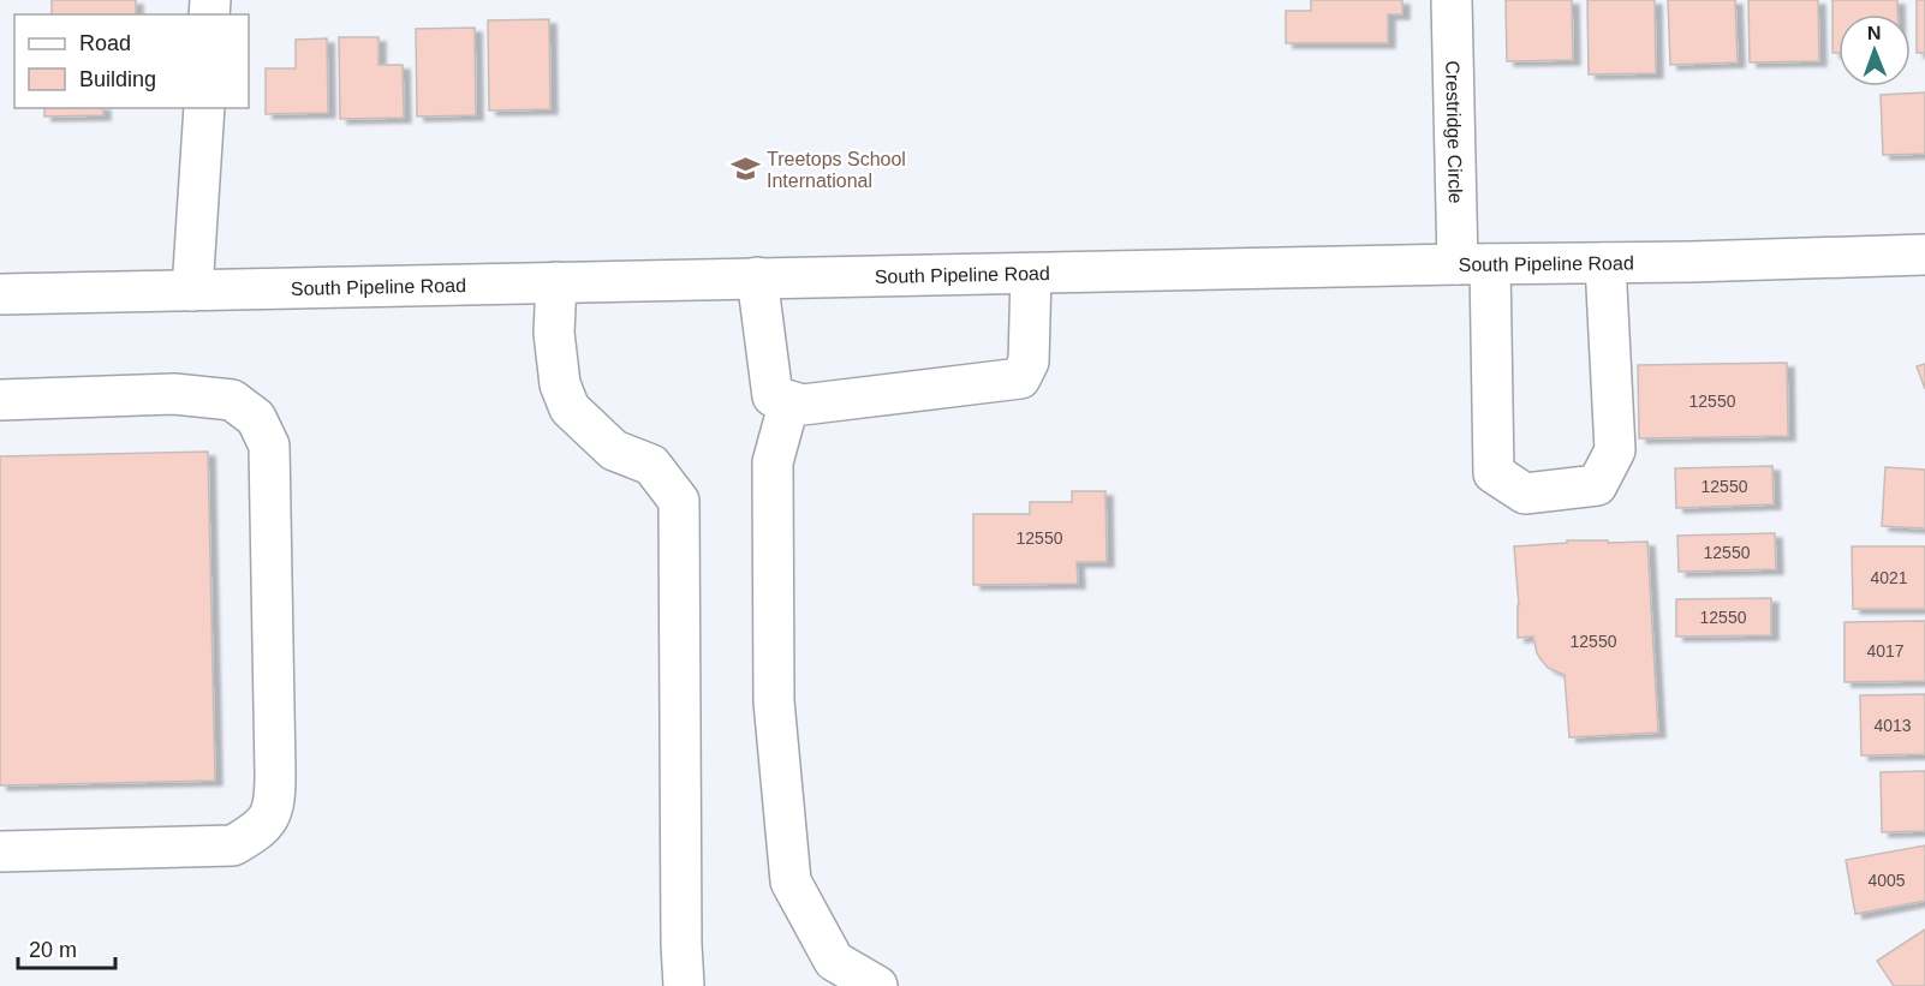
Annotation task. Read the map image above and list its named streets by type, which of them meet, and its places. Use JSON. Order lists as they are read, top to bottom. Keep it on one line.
{"streets":{"street":["Crestridge Circle","South Pipeline Road"]},"crossings":[["Crestridge Circle","South Pipeline Road"]],"places":{"school or university":["Treetops School International"]},"house_numbers":["12550","12550","12550","12550","4021","12550","12550","4017","4013","4005"],"legend":["Road","Building"],"scale_bar":"20 m","north":"top"}
